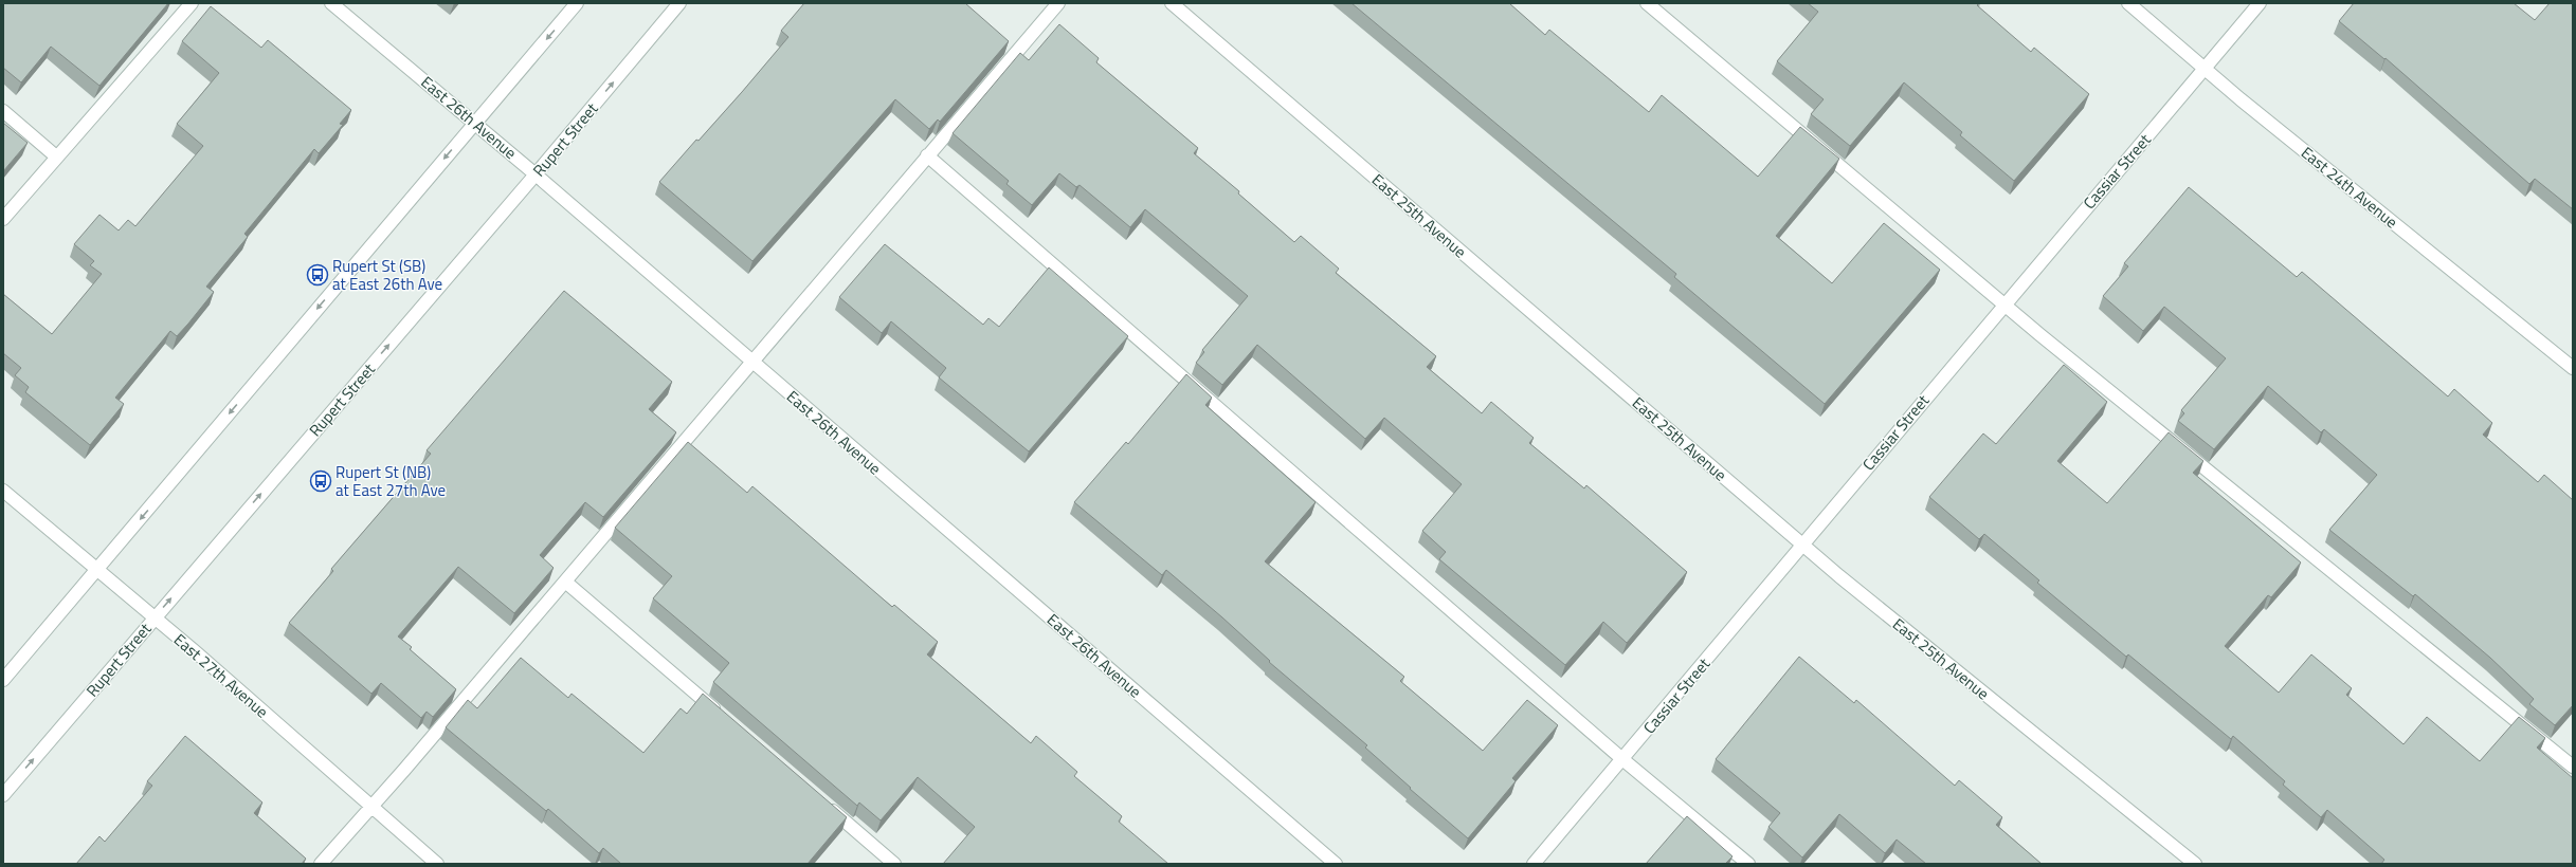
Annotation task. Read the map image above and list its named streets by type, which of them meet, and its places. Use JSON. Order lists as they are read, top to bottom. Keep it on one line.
{"streets":{"street":["East 26th Avenue","Rupert Street","Cassiar Street","East 24th Avenue","East 25th Avenue","East 27th Avenue"]},"crossings":[["East 26th Avenue","Rupert Street"],["Rupert Street","East 27th Avenue"],["Cassiar Street","East 24th Avenue"],["Cassiar Street","East 25th Avenue"]],"places":{"bus stop":["Rupert St (SB) at East 26th Ave","Rupert St (NB) at East 27th Ave"]}}
